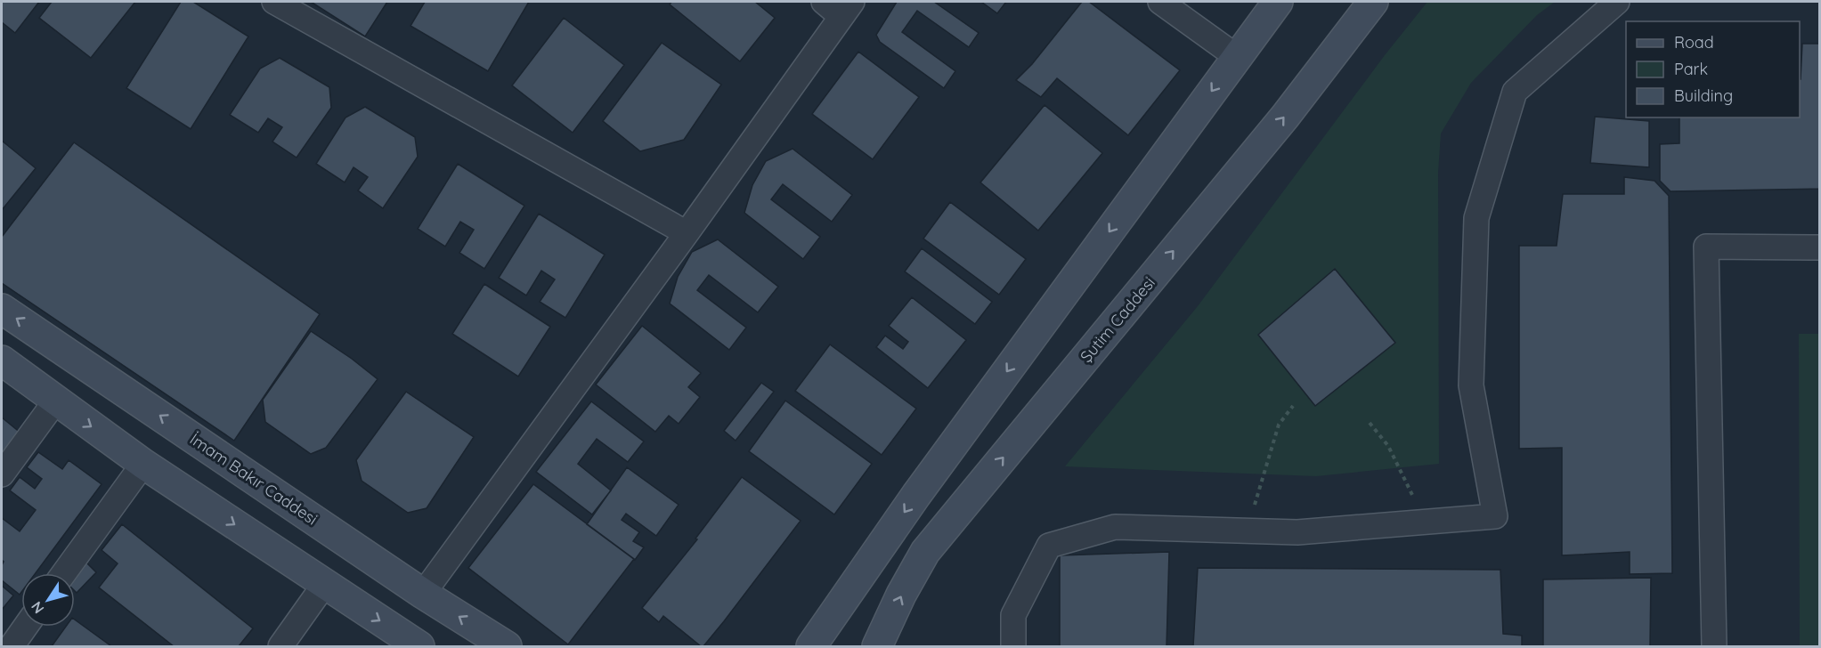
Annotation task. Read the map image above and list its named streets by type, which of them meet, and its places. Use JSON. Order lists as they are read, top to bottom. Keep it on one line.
{"streets":{"main road":["Şutim Caddesi","İmam Bakır Caddesi"]},"legend":["Road","Park","Building"],"north":"bottom left"}
